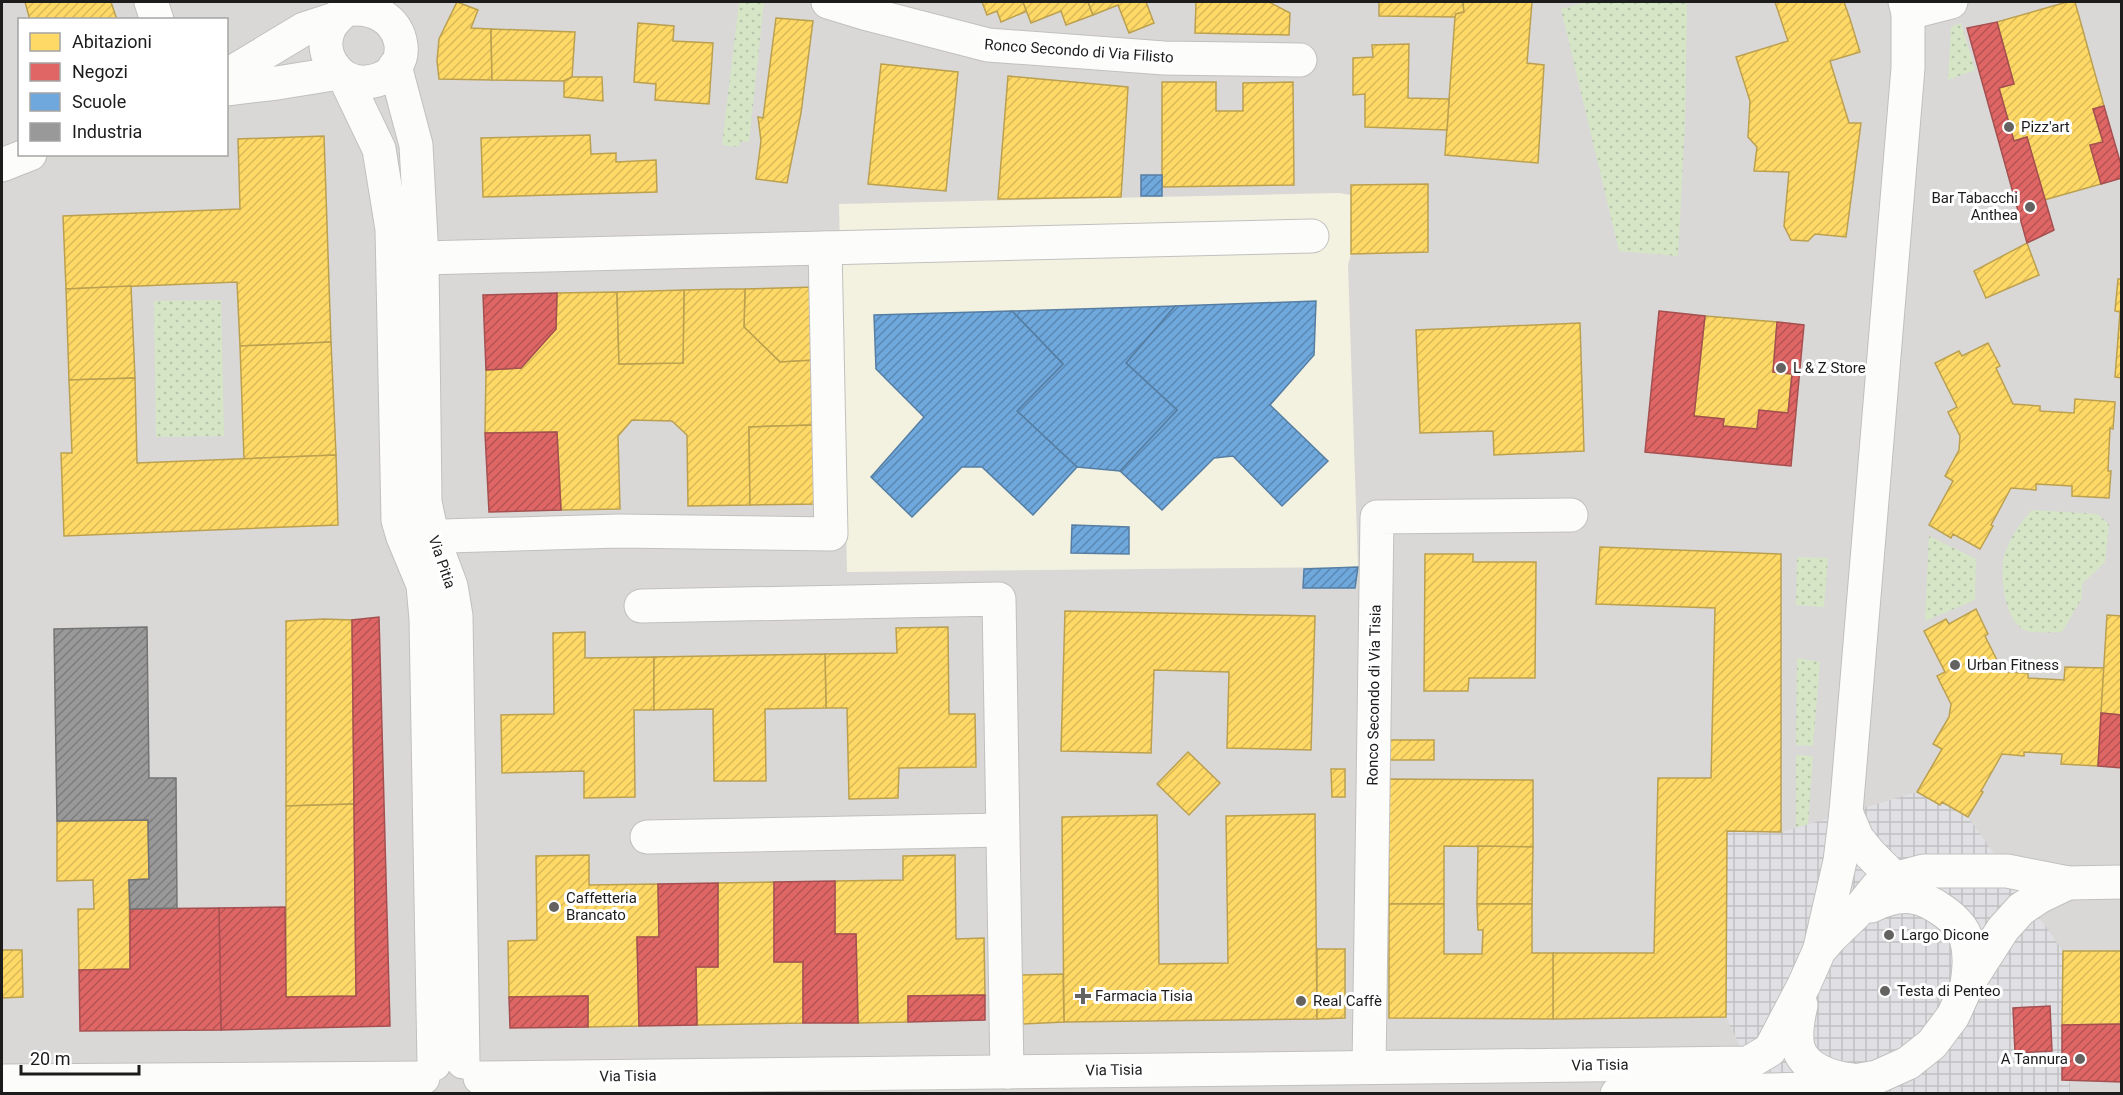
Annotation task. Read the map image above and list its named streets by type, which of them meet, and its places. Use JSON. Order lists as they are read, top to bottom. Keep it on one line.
{"streets":{"street":["Ronco Secondo di Via Filisto","Via Pitia","Ronco Secondo di Via Tisia","Via Tisia"]},"crossings":[["Via Pitia","Via Tisia"],["Ronco Secondo di Via Tisia","Via Tisia"]],"places":{"other":["Pizz'art","Bar Tabacchi Anthea","L & Z Store","Urban Fitness","Caffetteria Brancato","Largo Dicone","Testa di Penteo","Real Caffè","A Tannura"],"health":["Farmacia Tisia"]},"legend":["Abitazioni","Negozi","Scuole","Industria"],"scale_bar":"20 m"}
